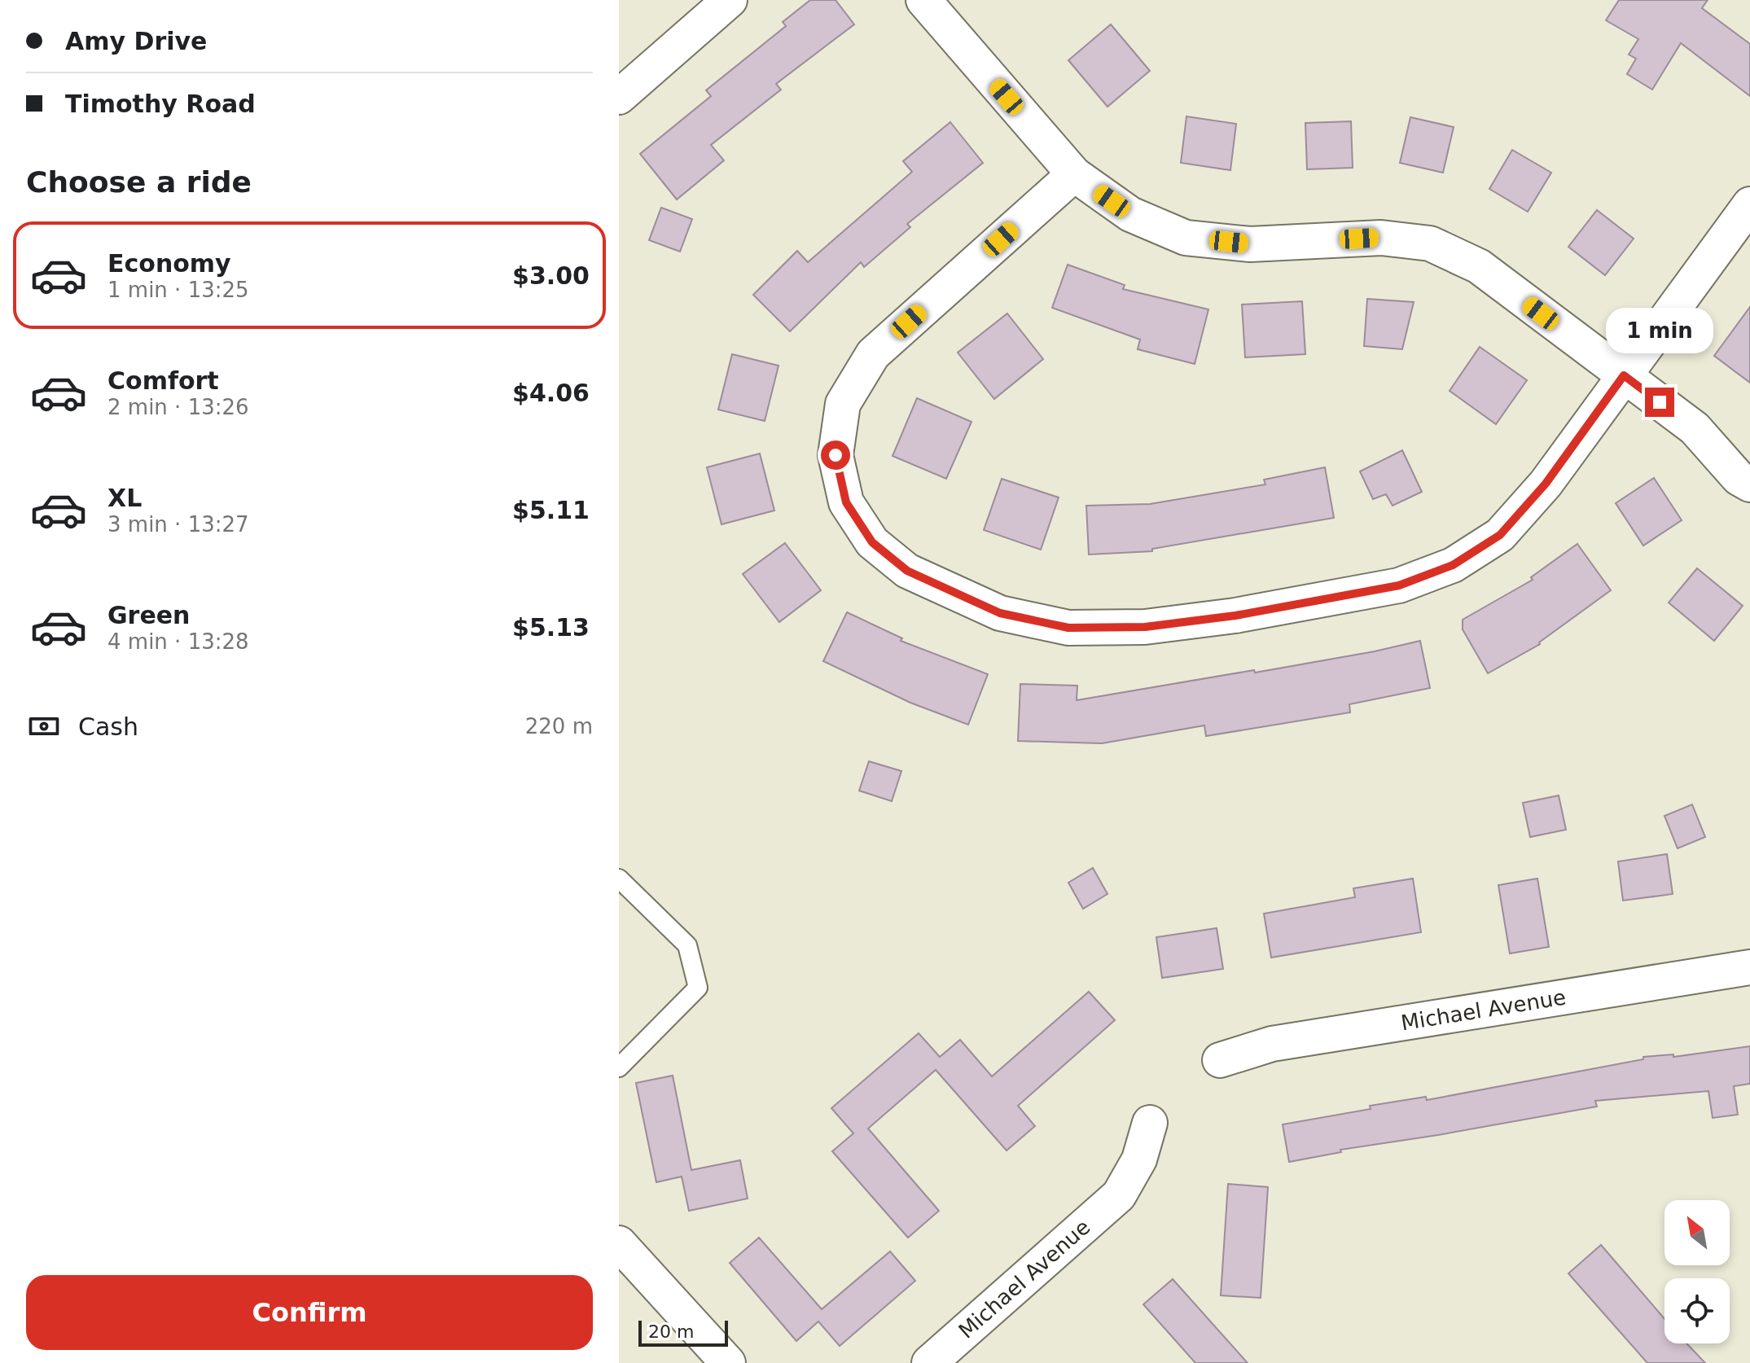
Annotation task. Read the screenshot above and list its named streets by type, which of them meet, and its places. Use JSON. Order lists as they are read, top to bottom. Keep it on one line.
{"streets":{"street":["Michael Avenue"]},"scale_bar":"20 m","north":"top left","page":{"banner":["Amy Drive","Timothy Road"],"heading":"Choose a ride","list":[{"name":"Economy","note":"1 min · 13:25","value":"$3.00"},{"name":"Comfort","note":"2 min · 13:26","value":"$4.06"},{"name":"XL","note":"3 min · 13:27","value":"$5.11"},{"name":"Green","note":"4 min · 13:28","value":"$5.13"}],"bubble":"1 min","pay":["Cash","220 m"],"buttons":"Confirm","scale":"20 m"}}
